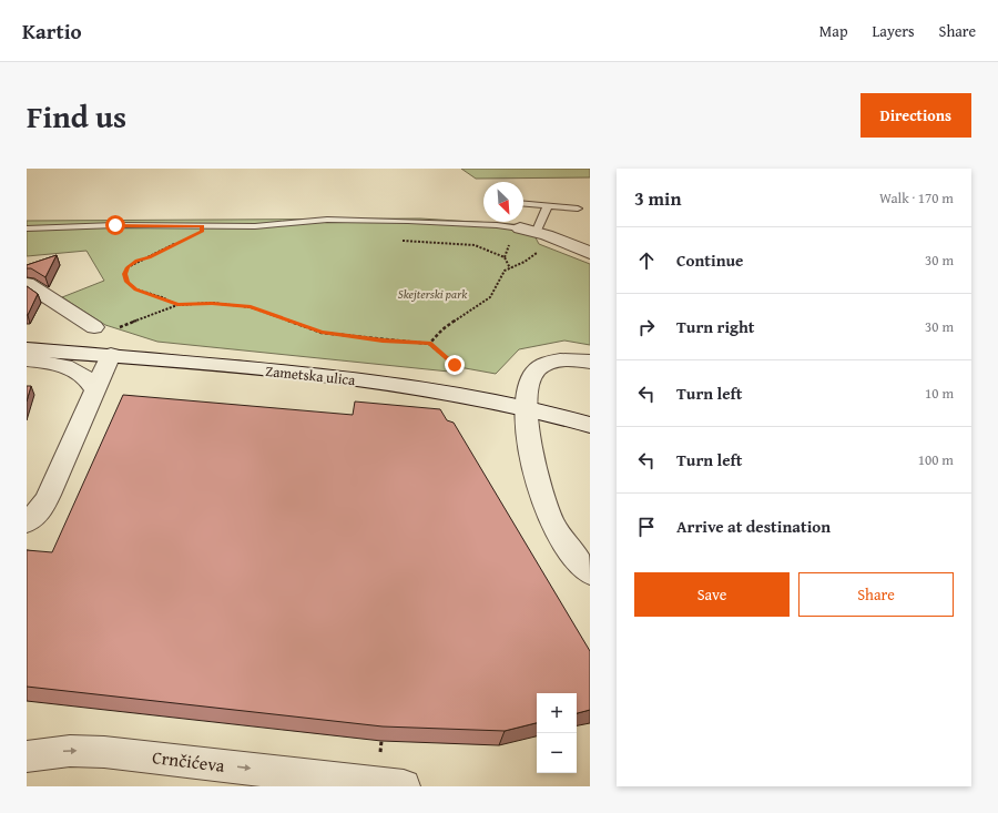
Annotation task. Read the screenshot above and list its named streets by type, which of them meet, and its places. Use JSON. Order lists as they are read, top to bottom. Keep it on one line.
{"streets":{"street":["Zametska ulica","Crnčićeva"]},"one_way":["Crnčićeva"],"parks":["Skejterski park"],"north":"bottom right","page":{"header":"Kartio","nav":["Map","Layers","Share"],"title":"Find us","buttons":["Directions",["Save","Share"]],"heading":["3 min","Walk · 170 m"],"list":[["Continue","30 m"],["Turn right","30 m"],["Turn left","10 m"],["Turn left","100 m"],"Arrive at destination"],"map_buttons":["+","−"]}}
